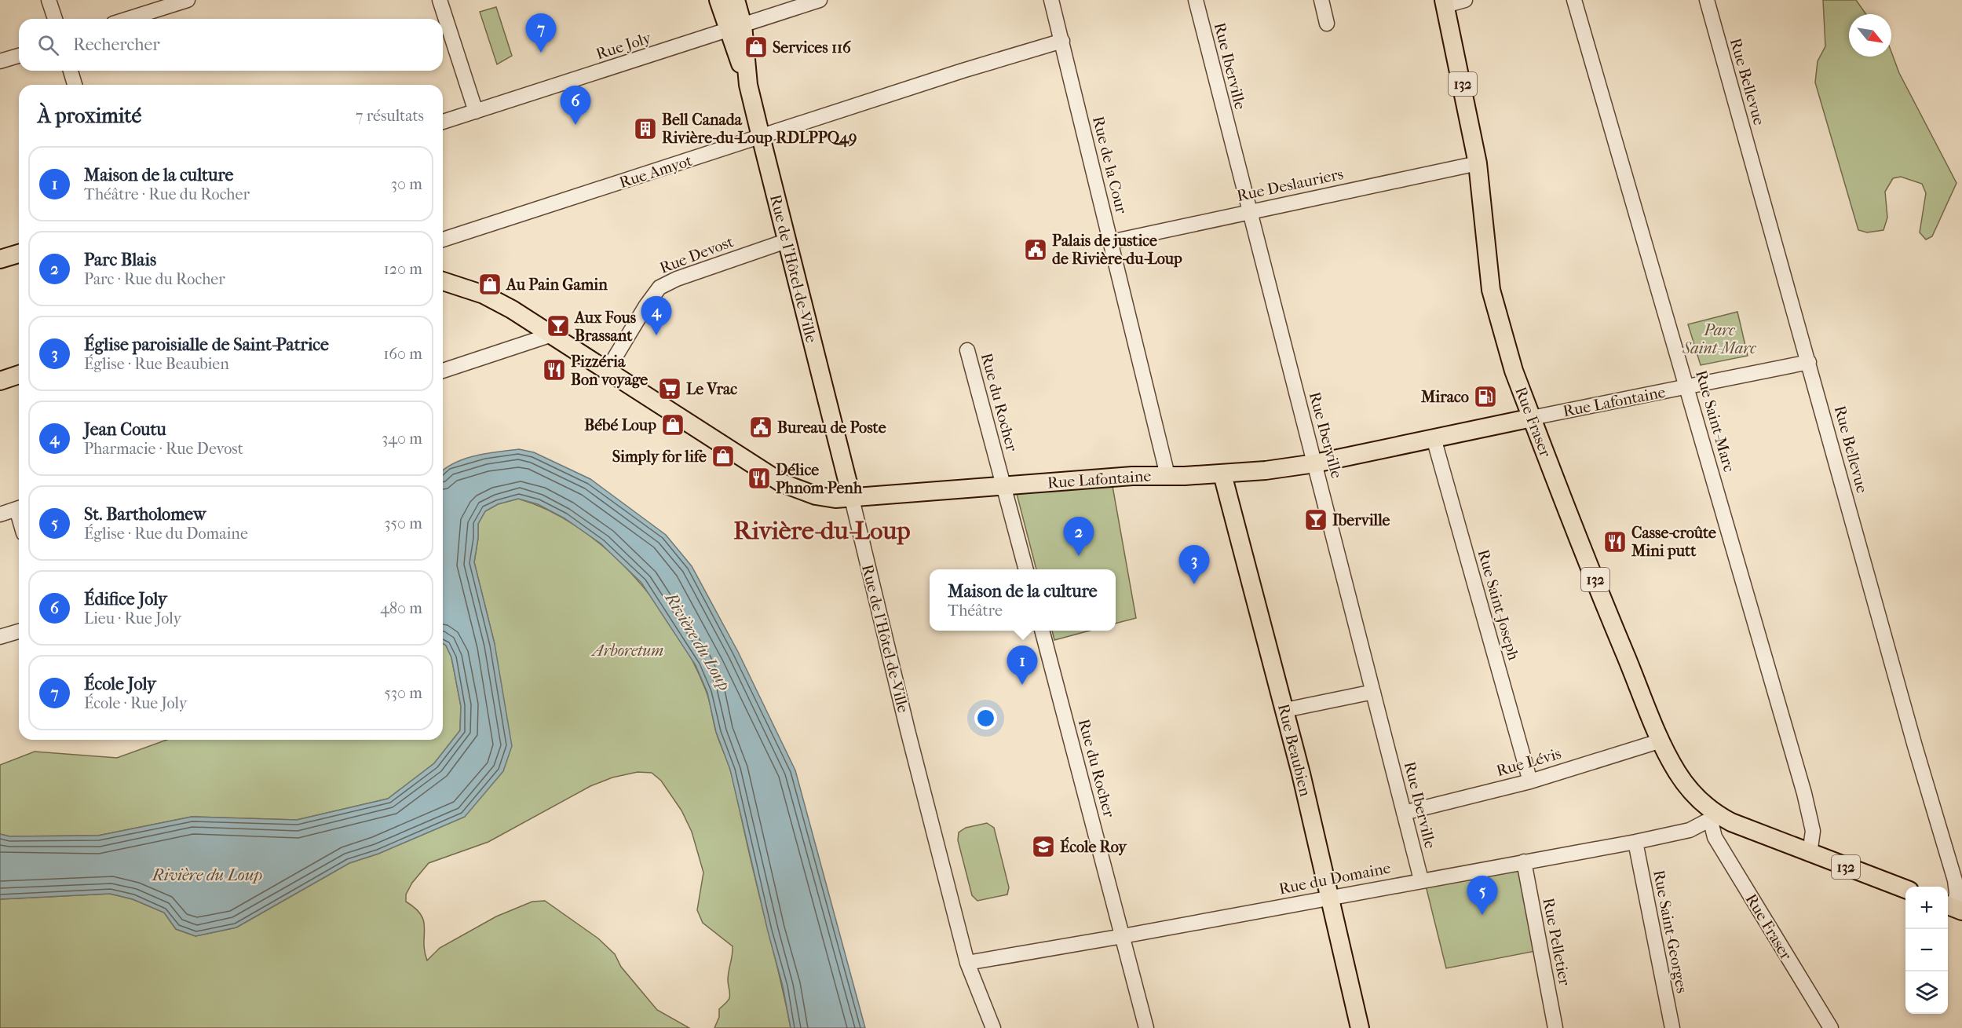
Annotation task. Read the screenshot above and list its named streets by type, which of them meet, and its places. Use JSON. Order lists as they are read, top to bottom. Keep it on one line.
{"streets":{"main road":["132","Rue de l'Hôtel-de-Ville","Rue Lafontaine","Rue Fraser","Rue Beaubien"],"street":["Rue Joly","Rue Iberville","Rue Bellevue","Rue de la Cour","Rue Amyot","Rue Deslauriers","Rue Devost","Rue du Rocher","Rue Saint-Marc","Rue Saint-Joseph","Rue Lévis","Rue du Domaine","Rue Saint-Georges","Rue Pelletier"]},"crossings":[["Rue Joly","Rue de l'Hôtel-de-Ville"],["Rue Iberville","Rue Deslauriers"],["Rue Iberville","Rue Lafontaine"],["Rue Iberville","Rue Lévis"],["Rue Iberville","Rue du Domaine"],["Rue Bellevue","Rue Lafontaine"],["132","Rue Saint-Marc"],["132","Rue Fraser"],["132","Rue du Domaine"],["Rue de la Cour","Rue Amyot"],["Rue de la Cour","Rue Deslauriers"],["Rue de la Cour","Rue Lafontaine"],["Rue Amyot","Rue de l'Hôtel-de-Ville"],["Rue Deslauriers","Rue Fraser"],["Rue Devost","Rue de l'Hôtel-de-Ville"],["Rue Devost","Rue Lafontaine"],["Rue de l'Hôtel-de-Ville","Rue Lafontaine"],["Rue de l'Hôtel-de-Ville","Rue du Domaine"],["Rue Lafontaine","Rue du Rocher"],["Rue Lafontaine","Rue Saint-Marc"],["Rue Lafontaine","Rue Fraser"],["Rue Lafontaine","Rue Saint-Joseph"],["Rue Lafontaine","Rue Beaubien"],["Rue du Rocher","Rue du Domaine"],["Rue Fraser","Rue Lévis"],["Rue Fraser","Rue du Domaine"],["Rue Saint-Joseph","Rue Lévis"],["Rue Beaubien","Rue du Domaine"],["Rue du Domaine","Rue Saint-Georges"],["Rue du Domaine","Rue Pelletier"]],"districts":["Rivière-du-Loup"],"water":["Rivière du Loup"],"parks":["Parc Saint-Marc","Arboretum"],"places":{"shop":["Services 116","Au Pain Gamin","Bébé Loup","Simply for life"],"building":["Bell Canada Rivière-du-Loup RDLPPQ49"],"public building":["Palais de justice de Rivière-du-Loup","Bureau de Poste"],"bar":["Aux Fous Brassant","Iberville"],"restaurant":["Pizzéria Bon voyage","Délice Phnom Penh","Casse-croûte Mini putt"],"supermarket":["Le Vrac"],"fuel station":["Miraco"],"school or university":["École Roy"]},"north":"bottom right","page":{"pins":["7","6","4","2","3","1","5"],"search":"Rechercher","heading":["À proximité","7 résultats"],"list":[{"mark":"1","name":"Maison de la culture","note":"Théâtre · Rue du Rocher","value":"30 m"},{"mark":"2","name":"Parc Blais","note":"Parc · Rue du Rocher","value":"120 m"},{"mark":"3","name":"Église paroisialle de Saint-Patrice","note":"Église · Rue Beaubien","value":"160 m"},{"mark":"4","name":"Jean Coutu","note":"Pharmacie · Rue Devost","value":"340 m"},{"mark":"5","name":"St. Bartholomew","note":"Église · Rue du Domaine","value":"350 m"},{"mark":"6","name":"Édifice Joly","note":"Lieu · Rue Joly","value":"480 m"},{"mark":"7","name":"École Joly","note":"École · Rue Joly","value":"530 m"}],"popup":["Maison de la culture","Théâtre"],"map_buttons":["+","−"]}}
